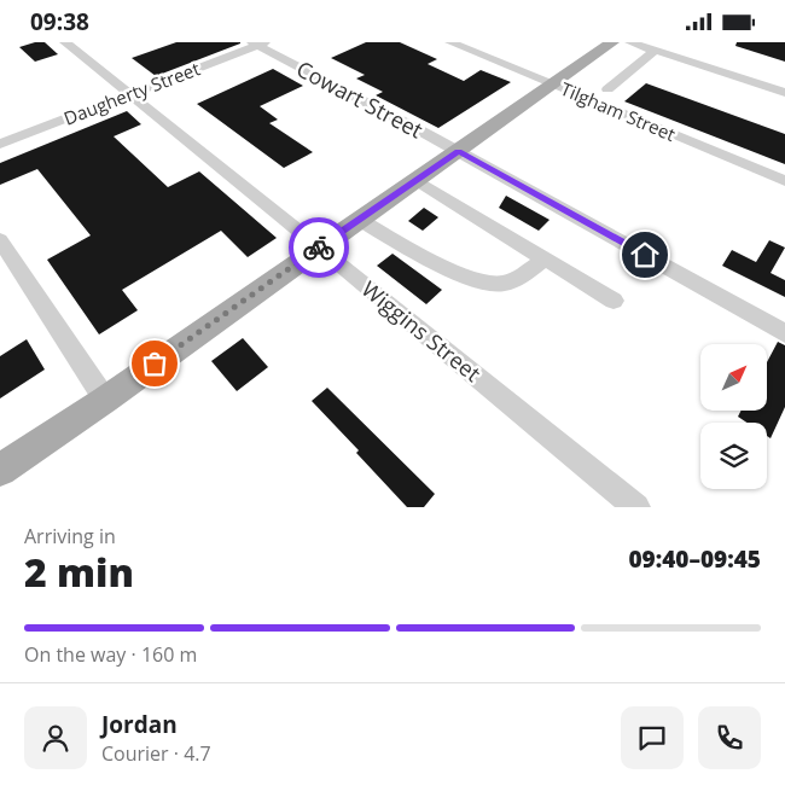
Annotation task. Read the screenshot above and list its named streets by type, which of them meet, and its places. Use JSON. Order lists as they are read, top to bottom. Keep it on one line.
{"streets":{"street":["Daugherty Street","Cowart Street","Tilgham Street","Wiggins Street"]},"crossings":[["Daugherty Street","Cowart Street"],["Daugherty Street","Wiggins Street"]],"north":"top right","page":{"status":"09:38","heading":["2 min","Arriving in","09:40–09:45"],"panel":["Jordan","Courier · 4.7"],"bar":"On the way · 160 m"}}
